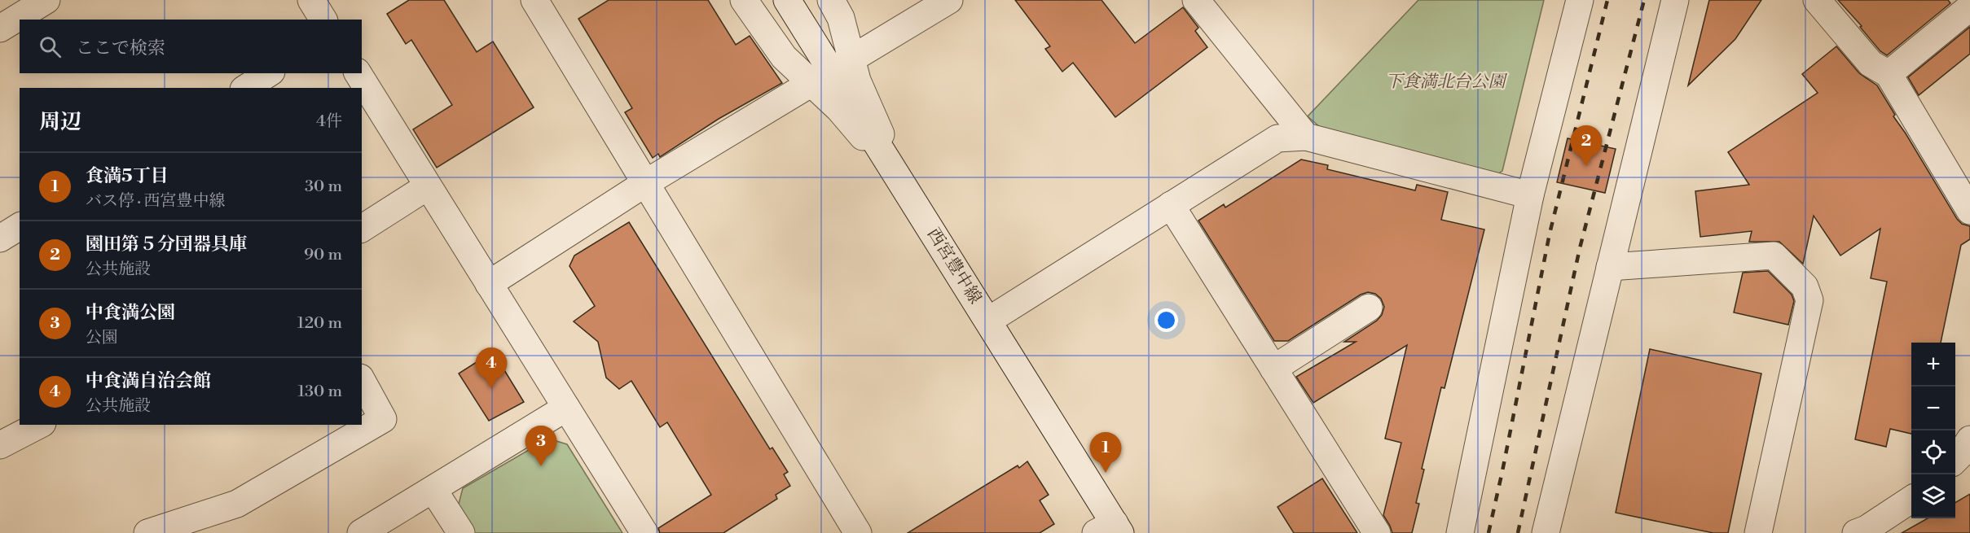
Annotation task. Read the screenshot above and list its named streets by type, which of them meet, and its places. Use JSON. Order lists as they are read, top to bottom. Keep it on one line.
{"streets":{"street":["西宮豊中線"]},"parks":["下食満北台公園"],"page":{"search":"ここで検索","heading":["周辺","4件"],"pins":["2","4","3","1"],"list":[{"mark":"1","name":"食満5丁目","note":"バス停 · 西宮豊中線","value":"30 m"},{"mark":"2","name":"園田第５分団器具庫","note":"公共施設","value":"90 m"},{"mark":"3","name":"中食満公園","note":"公園","value":"120 m"},{"mark":"4","name":"中食満自治会館","note":"公共施設","value":"130 m"}],"map_buttons":["+","−"]}}
